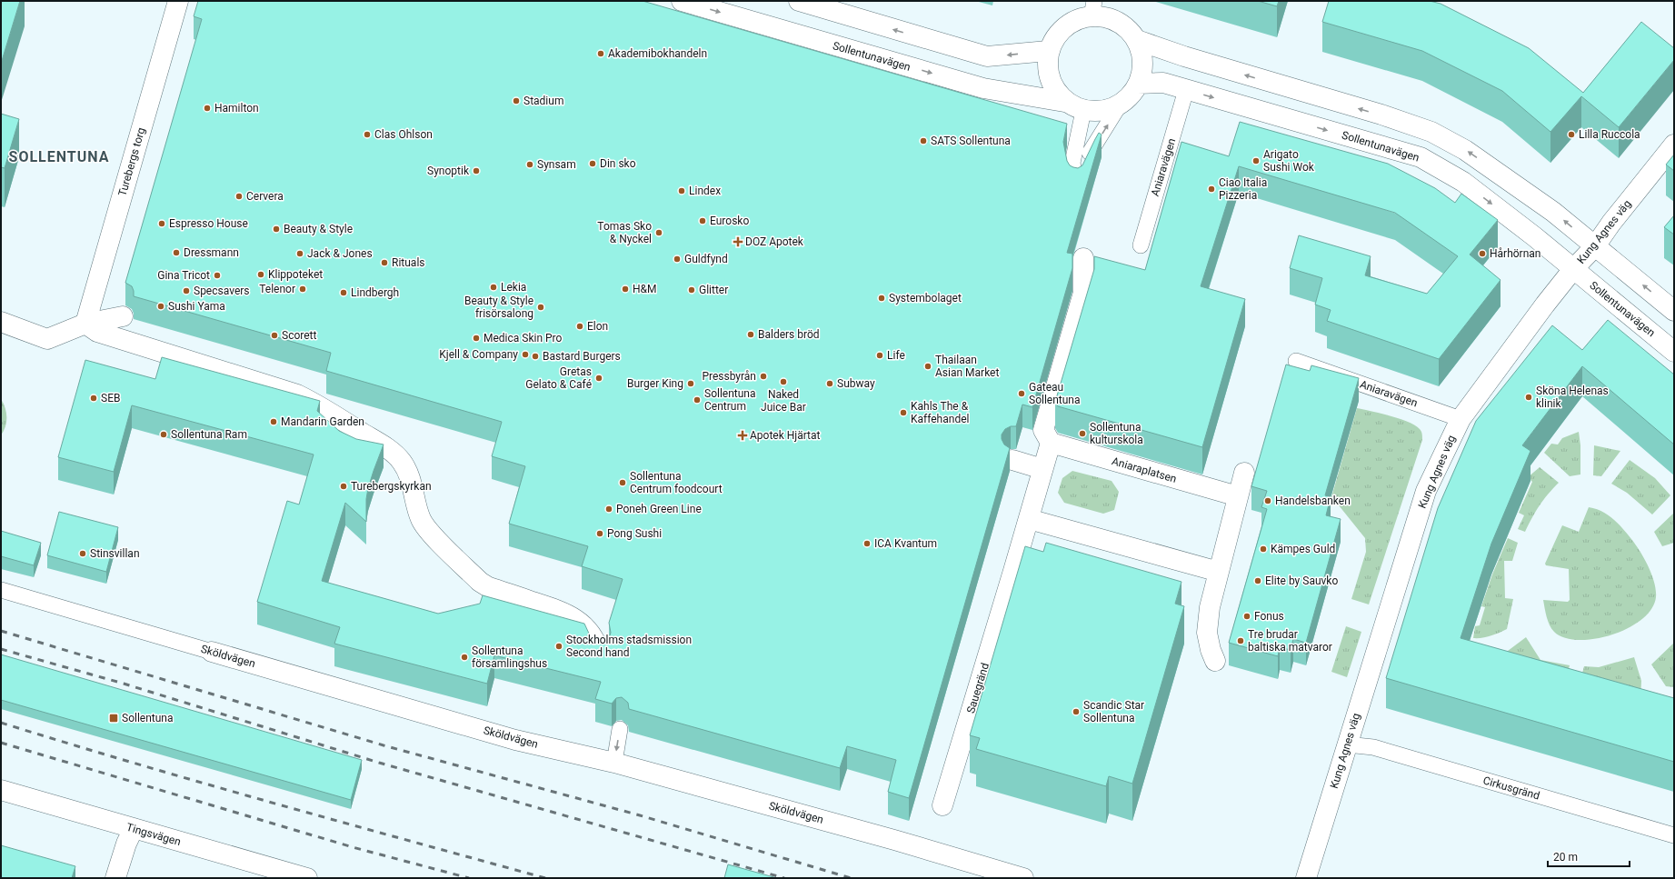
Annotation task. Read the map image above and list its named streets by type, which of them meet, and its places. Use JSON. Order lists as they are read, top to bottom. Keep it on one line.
{"streets":{"street":["Sollentunavägen","Turebergs torg","Kung Agnes väg","Aniaraplatsen","Sköldvägen","Sauegränd","Tingsvägen"],"lane":["Aniaravägen","Cirkusgränd"]},"crossings":[["Sollentunavägen","Aniaravägen"],["Sollentunavägen","Kung Agnes väg"],["Aniaravägen","Kung Agnes väg"],["Kung Agnes väg","Cirkusgränd"],["Aniaraplatsen","Sauegränd"]],"districts":["SOLLENTUNA"],"places":{"other":["Akademibokhandeln","Stadium","Hamilton","Clas Ohlson","Lilla Ruccola","SATS Sollentuna","Arigato Sushi Wok","Din sko","Synsam","Synoptik","Ciao Italia Pizzeria","Lindex","Cervera","Eurosko","Espresso House","Beauty & Style","Tomas Sko & Nyckel","Dressmann","Jack & Jones","Hårhörnan","Guldfynd","Rituals","Klippoteket","Gina Tricot","Lekia","Telenor","H&M","Glitter","Specsavers","Lindbergh","Systembolaget","Sushi Yama","Beauty & Style frisörsalong","Elon","Balders bröd","Scorett","Medica Skin Pro","Kjell & Company","Life","Bastard Burgers","Thailaan Asian Market","Pressbyrån","Gretas Gelato & Café","Naked Juice Bar","Burger King","Subway","Gateau Sollentuna","Sköna Helenas klinik","SEB","Sollentuna Centrum","Kahls The & Kaffehandel","Mandarin Garden","Sollentuna kulturskola","Sollentuna Ram","Sollentuna Centrum foodcourt","Turebergskyrkan","Handelsbanken","Poneh Green Line","Pong Sushi","ICA Kvantum","Kämpes Guld","Stinsvillan","Elite by Sauvko","Fonus","Tre brudar baltiska matvaror","Stockholms stadsmission Second hand","Sollentuna församlingshus","Scandic Star Sollentuna"],"health":["DOZ Apotek","Apotek Hjärtat"],"transit":["Sollentuna"]},"scale_bar":"20 m"}
